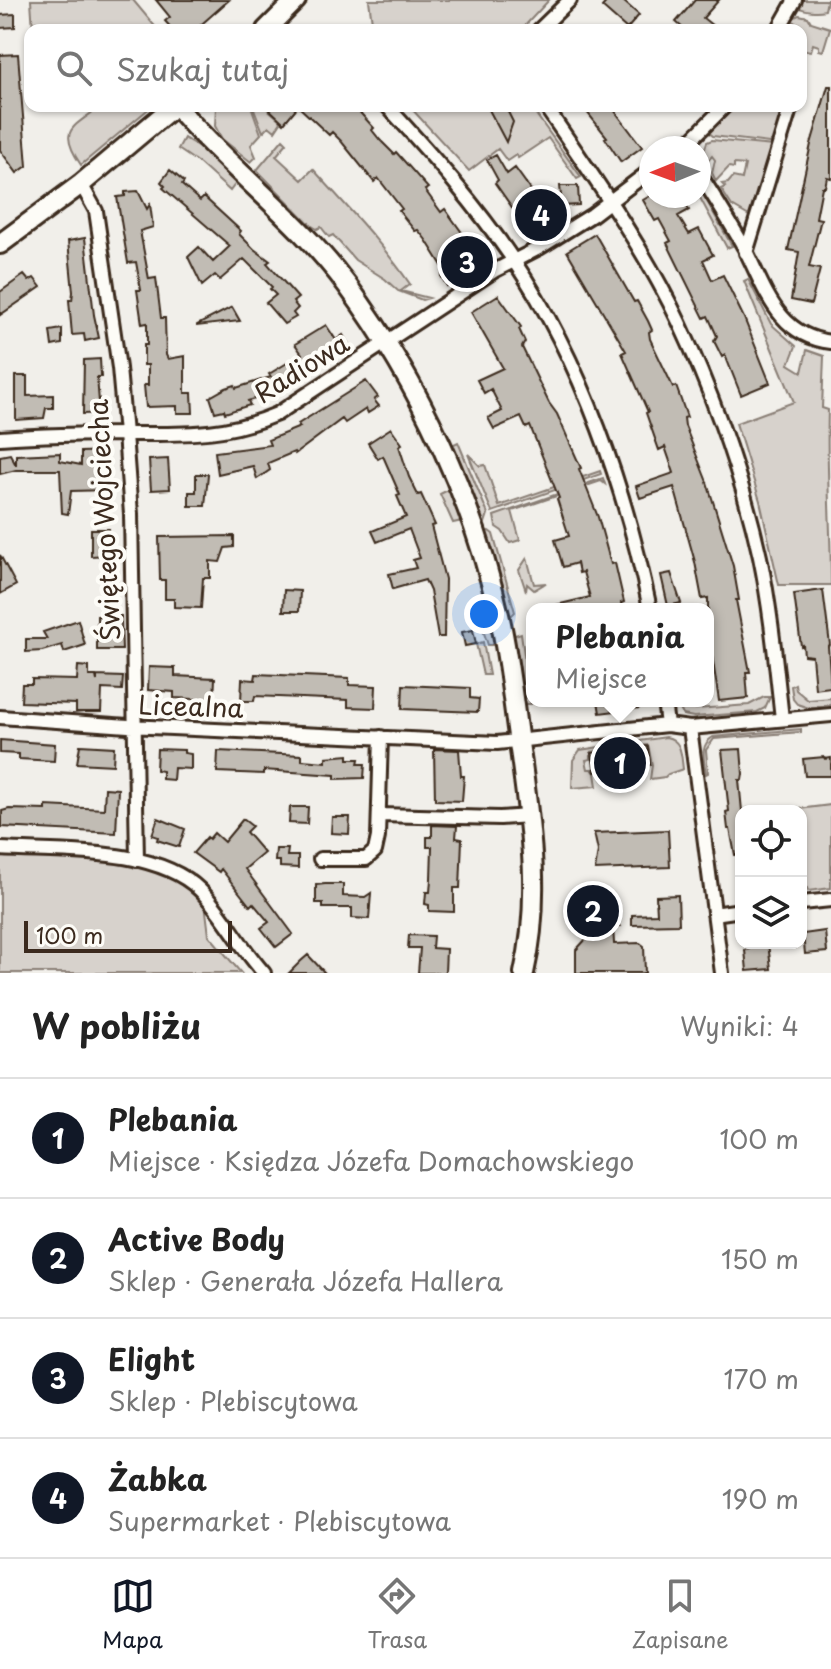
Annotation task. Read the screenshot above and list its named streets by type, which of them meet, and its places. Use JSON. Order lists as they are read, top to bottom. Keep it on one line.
{"streets":{"street":["Radiowa","Świętego Wojciecha","Licealna"]},"crossings":[["Radiowa","Świętego Wojciecha"],["Świętego Wojciecha","Licealna"]],"scale_bar":"100 m","north":"left","page":{"search":"Szukaj tutaj","pins":["4","3","1","2"],"popup":["Plebania","Miejsce"],"scale":"100 m","heading":["W pobliżu","Wyniki: 4"],"list":[{"mark":"1","name":"Plebania","note":"Miejsce · Księdza Józefa Domachowskiego","value":"100 m"},{"mark":"2","name":"Active Body","note":"Sklep · Generała Józefa Hallera","value":"150 m"},{"mark":"3","name":"Elight","note":"Sklep · Plebiscytowa","value":"170 m"},{"mark":"4","name":"Żabka","note":"Supermarket · Plebiscytowa","value":"190 m"}],"nav":["Mapa","Trasa","Zapisane"]}}
